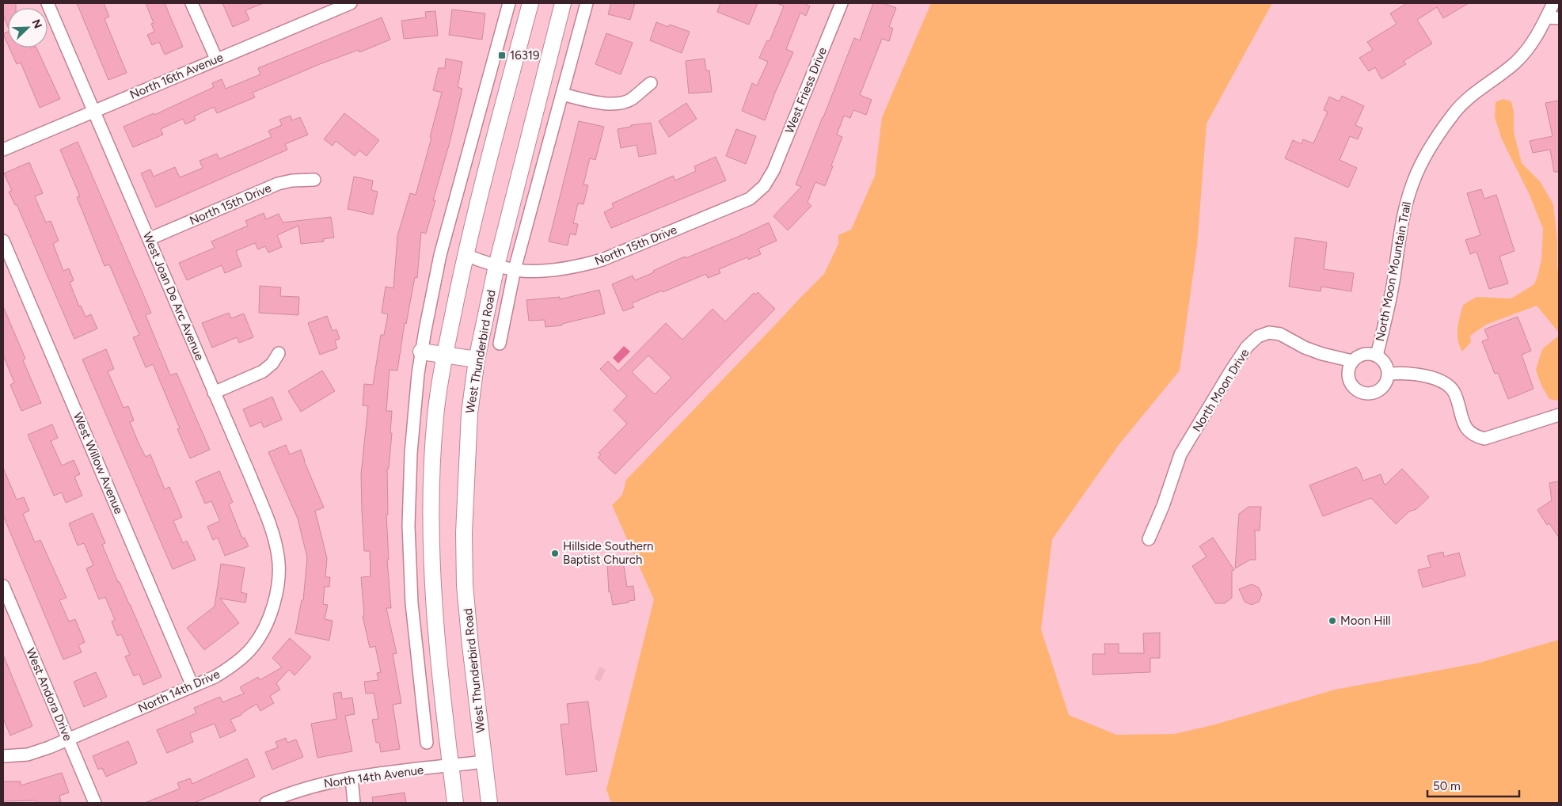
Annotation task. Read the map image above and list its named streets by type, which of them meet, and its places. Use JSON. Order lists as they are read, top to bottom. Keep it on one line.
{"streets":{"main road":["West Thunderbird Road"],"street":["North 16th Avenue","West Friess Drive","North 15th Drive","North Moon Mountain Trail","West Joan De Arc Avenue","North Moon Drive","West Willow Avenue","North 14th Drive","West Andora Drive","North 14th Avenue"]},"crossings":[["North 16th Avenue","West Joan De Arc Avenue"],["West Friess Drive","North 15th Drive"],["North 15th Drive","West Joan De Arc Avenue"],["North 15th Drive","West Thunderbird Road"],["North Moon Mountain Trail","North Moon Drive"],["West Joan De Arc Avenue","North 14th Drive"],["West Thunderbird Road","North 14th Avenue"],["West Willow Avenue","North 14th Drive"],["North 14th Drive","West Andora Drive"]],"places":{"transit":["16319"],"other":["Hillside Southern Baptist Church","Moon Hill"]},"scale_bar":"50 m","north":"top right"}
